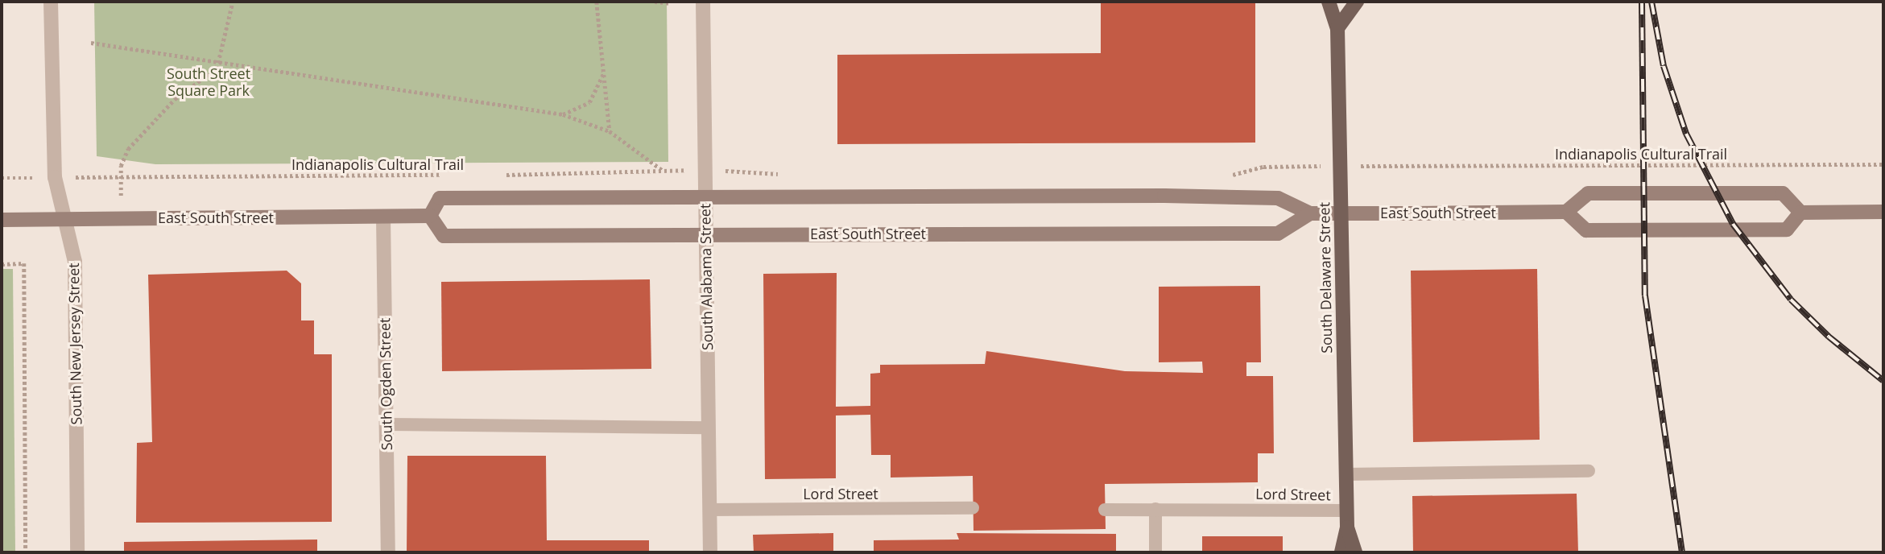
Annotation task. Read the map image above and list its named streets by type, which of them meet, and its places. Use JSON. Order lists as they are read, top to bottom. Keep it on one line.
{"streets":{"main road":["East South Street","South Delaware Street"],"street":["South Alabama Street","South New Jersey Street","South Ogden Street"],"lane":["Lord Street"],"path":["Indianapolis Cultural Trail"]},"crossings":[["East South Street","South Alabama Street"],["East South Street","South Delaware Street"],["East South Street","South New Jersey Street"],["East South Street","South Ogden Street"],["South Alabama Street","Lord Street"],["South Delaware Street","Lord Street"]],"parks":["South Street Square Park"]}
